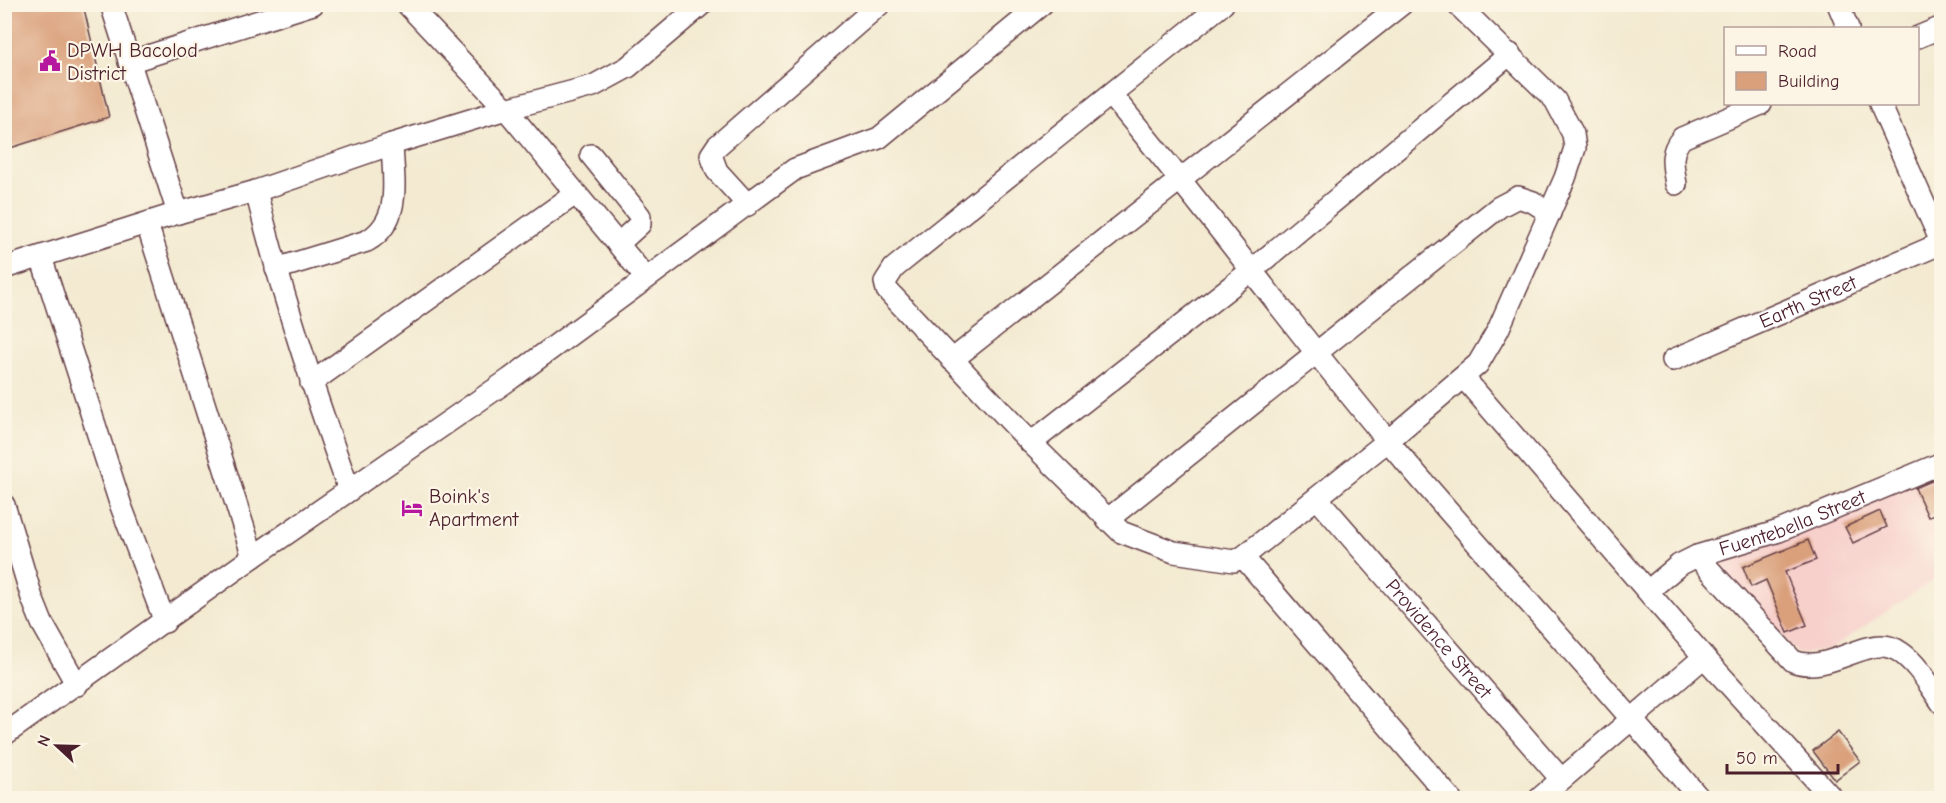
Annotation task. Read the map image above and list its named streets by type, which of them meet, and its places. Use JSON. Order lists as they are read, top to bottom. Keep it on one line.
{"streets":{"street":["Earth Street","Fuentebella Street","Providence Street"]},"places":{"public building":["DPWH Bacolod District"],"hotel":["Boink's Apartment"]},"legend":["Road","Building"],"scale_bar":"50 m","north":"left"}
